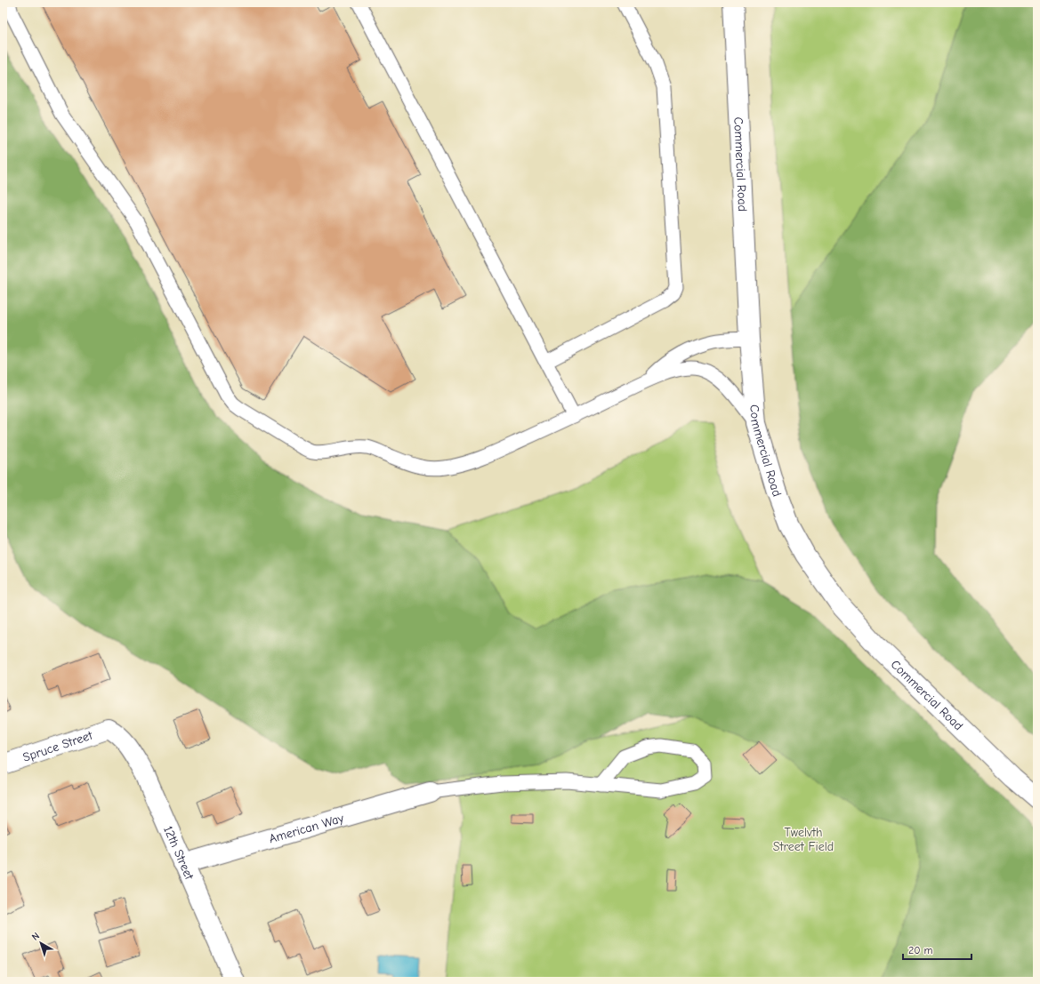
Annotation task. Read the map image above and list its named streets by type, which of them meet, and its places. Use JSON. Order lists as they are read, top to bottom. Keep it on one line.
{"streets":{"street":["Commercial Road","Spruce Street","American Way","12th Street"]},"crossings":[["Spruce Street","12th Street"],["American Way","12th Street"]],"parks":["Twelvth Street Field"],"scale_bar":"20 m","north":"top left"}
